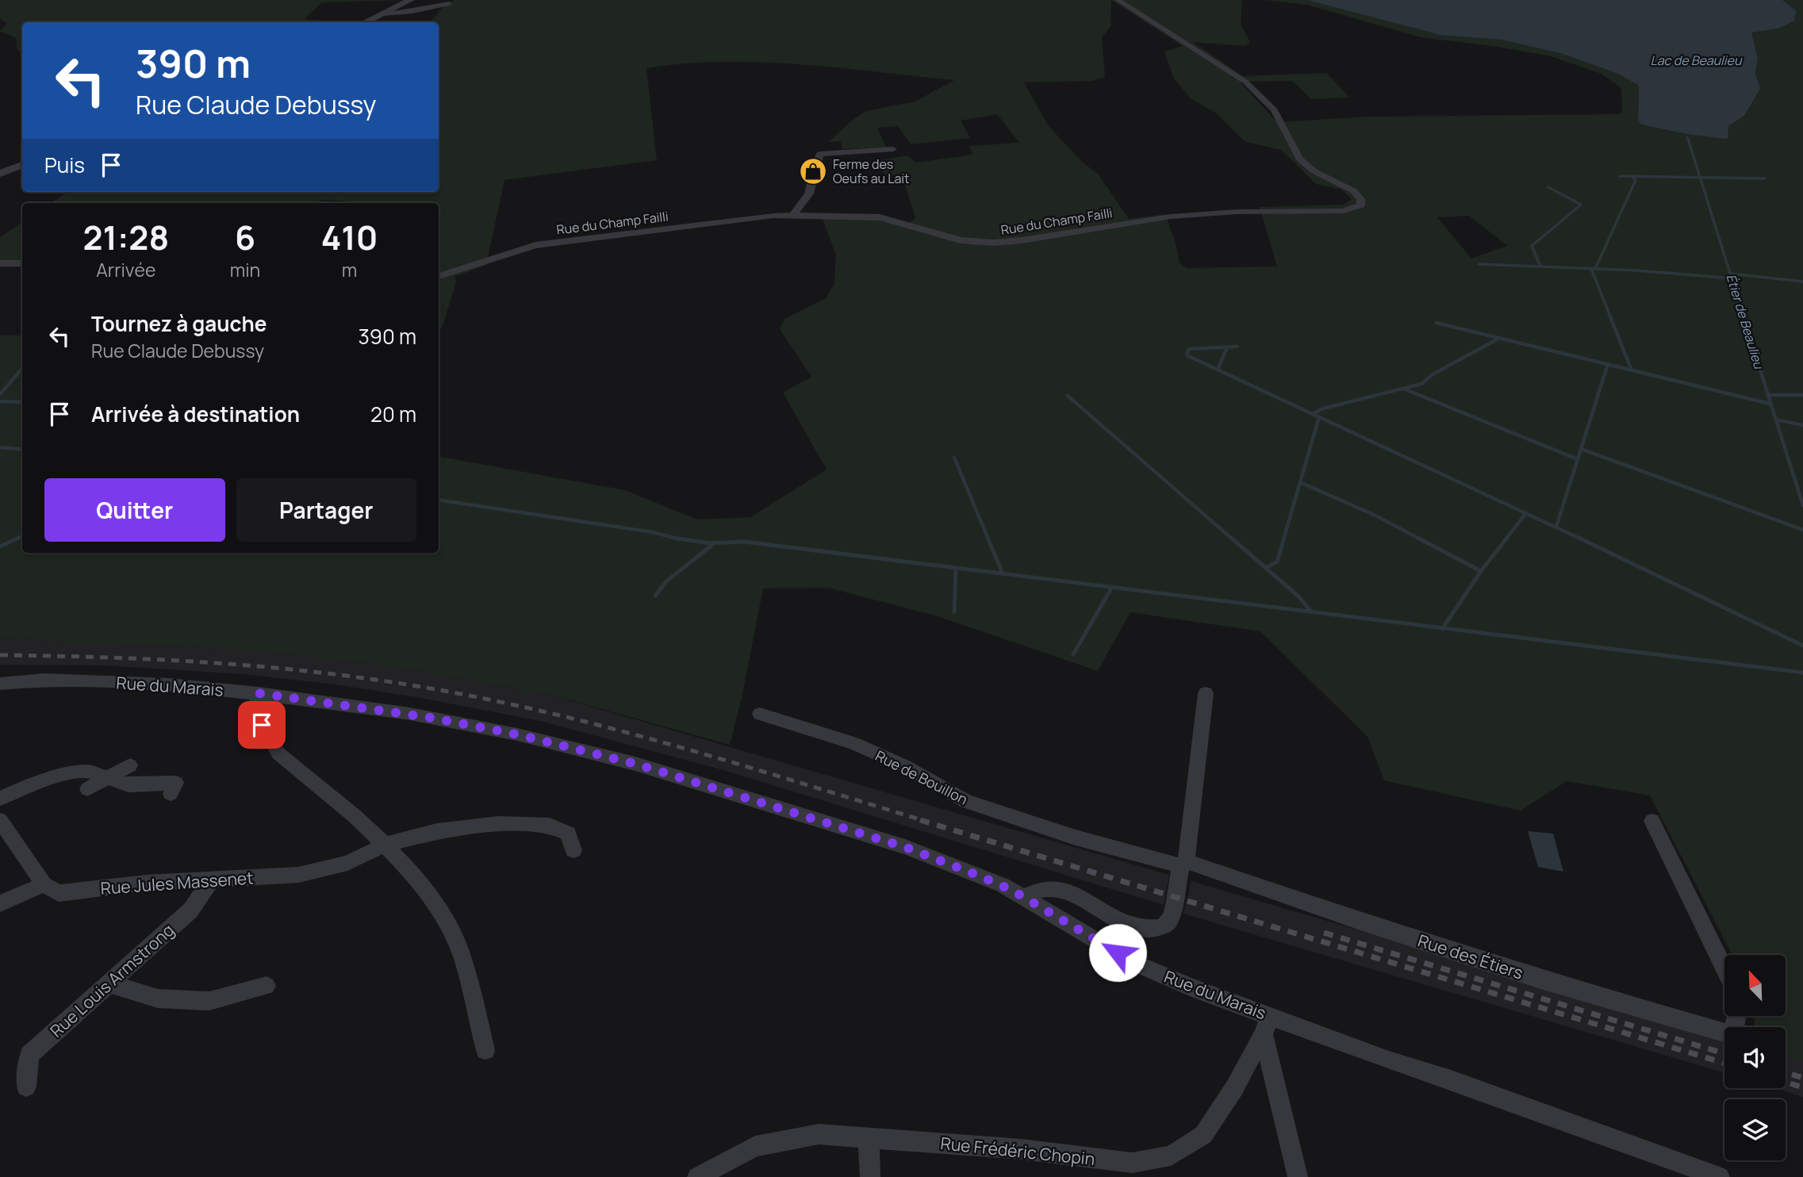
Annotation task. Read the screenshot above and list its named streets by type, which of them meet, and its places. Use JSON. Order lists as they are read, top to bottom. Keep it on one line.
{"streets":{"street":["Rue du Champ Failli","Rue du Marais","Rue de Bouillon","Rue Jules Massenet","Rue des Étiers","Rue Louis Armstrong","Rue Frédéric Chopin"]},"crossings":[["Rue du Marais","Rue Frédéric Chopin"],["Rue de Bouillon","Rue des Étiers"],["Rue Jules Massenet","Rue Louis Armstrong"]],"water":["Lac de Beaulieu","Étier de Beaulieu"],"places":{"shop":["Ferme des Oeufs au Lait"]},"north":"top left","page":{"turn":["390 m","Rue Claude Debussy"],"then":"Puis","eta":["21:28","Arrivée","6","min","410","m"],"list":[{"name":"Tournez à gauche","note":"Rue Claude Debussy","value":"390 m"},{"name":"Arrivée à destination","value":"20 m"}],"buttons":["Quitter","Partager"]}}
